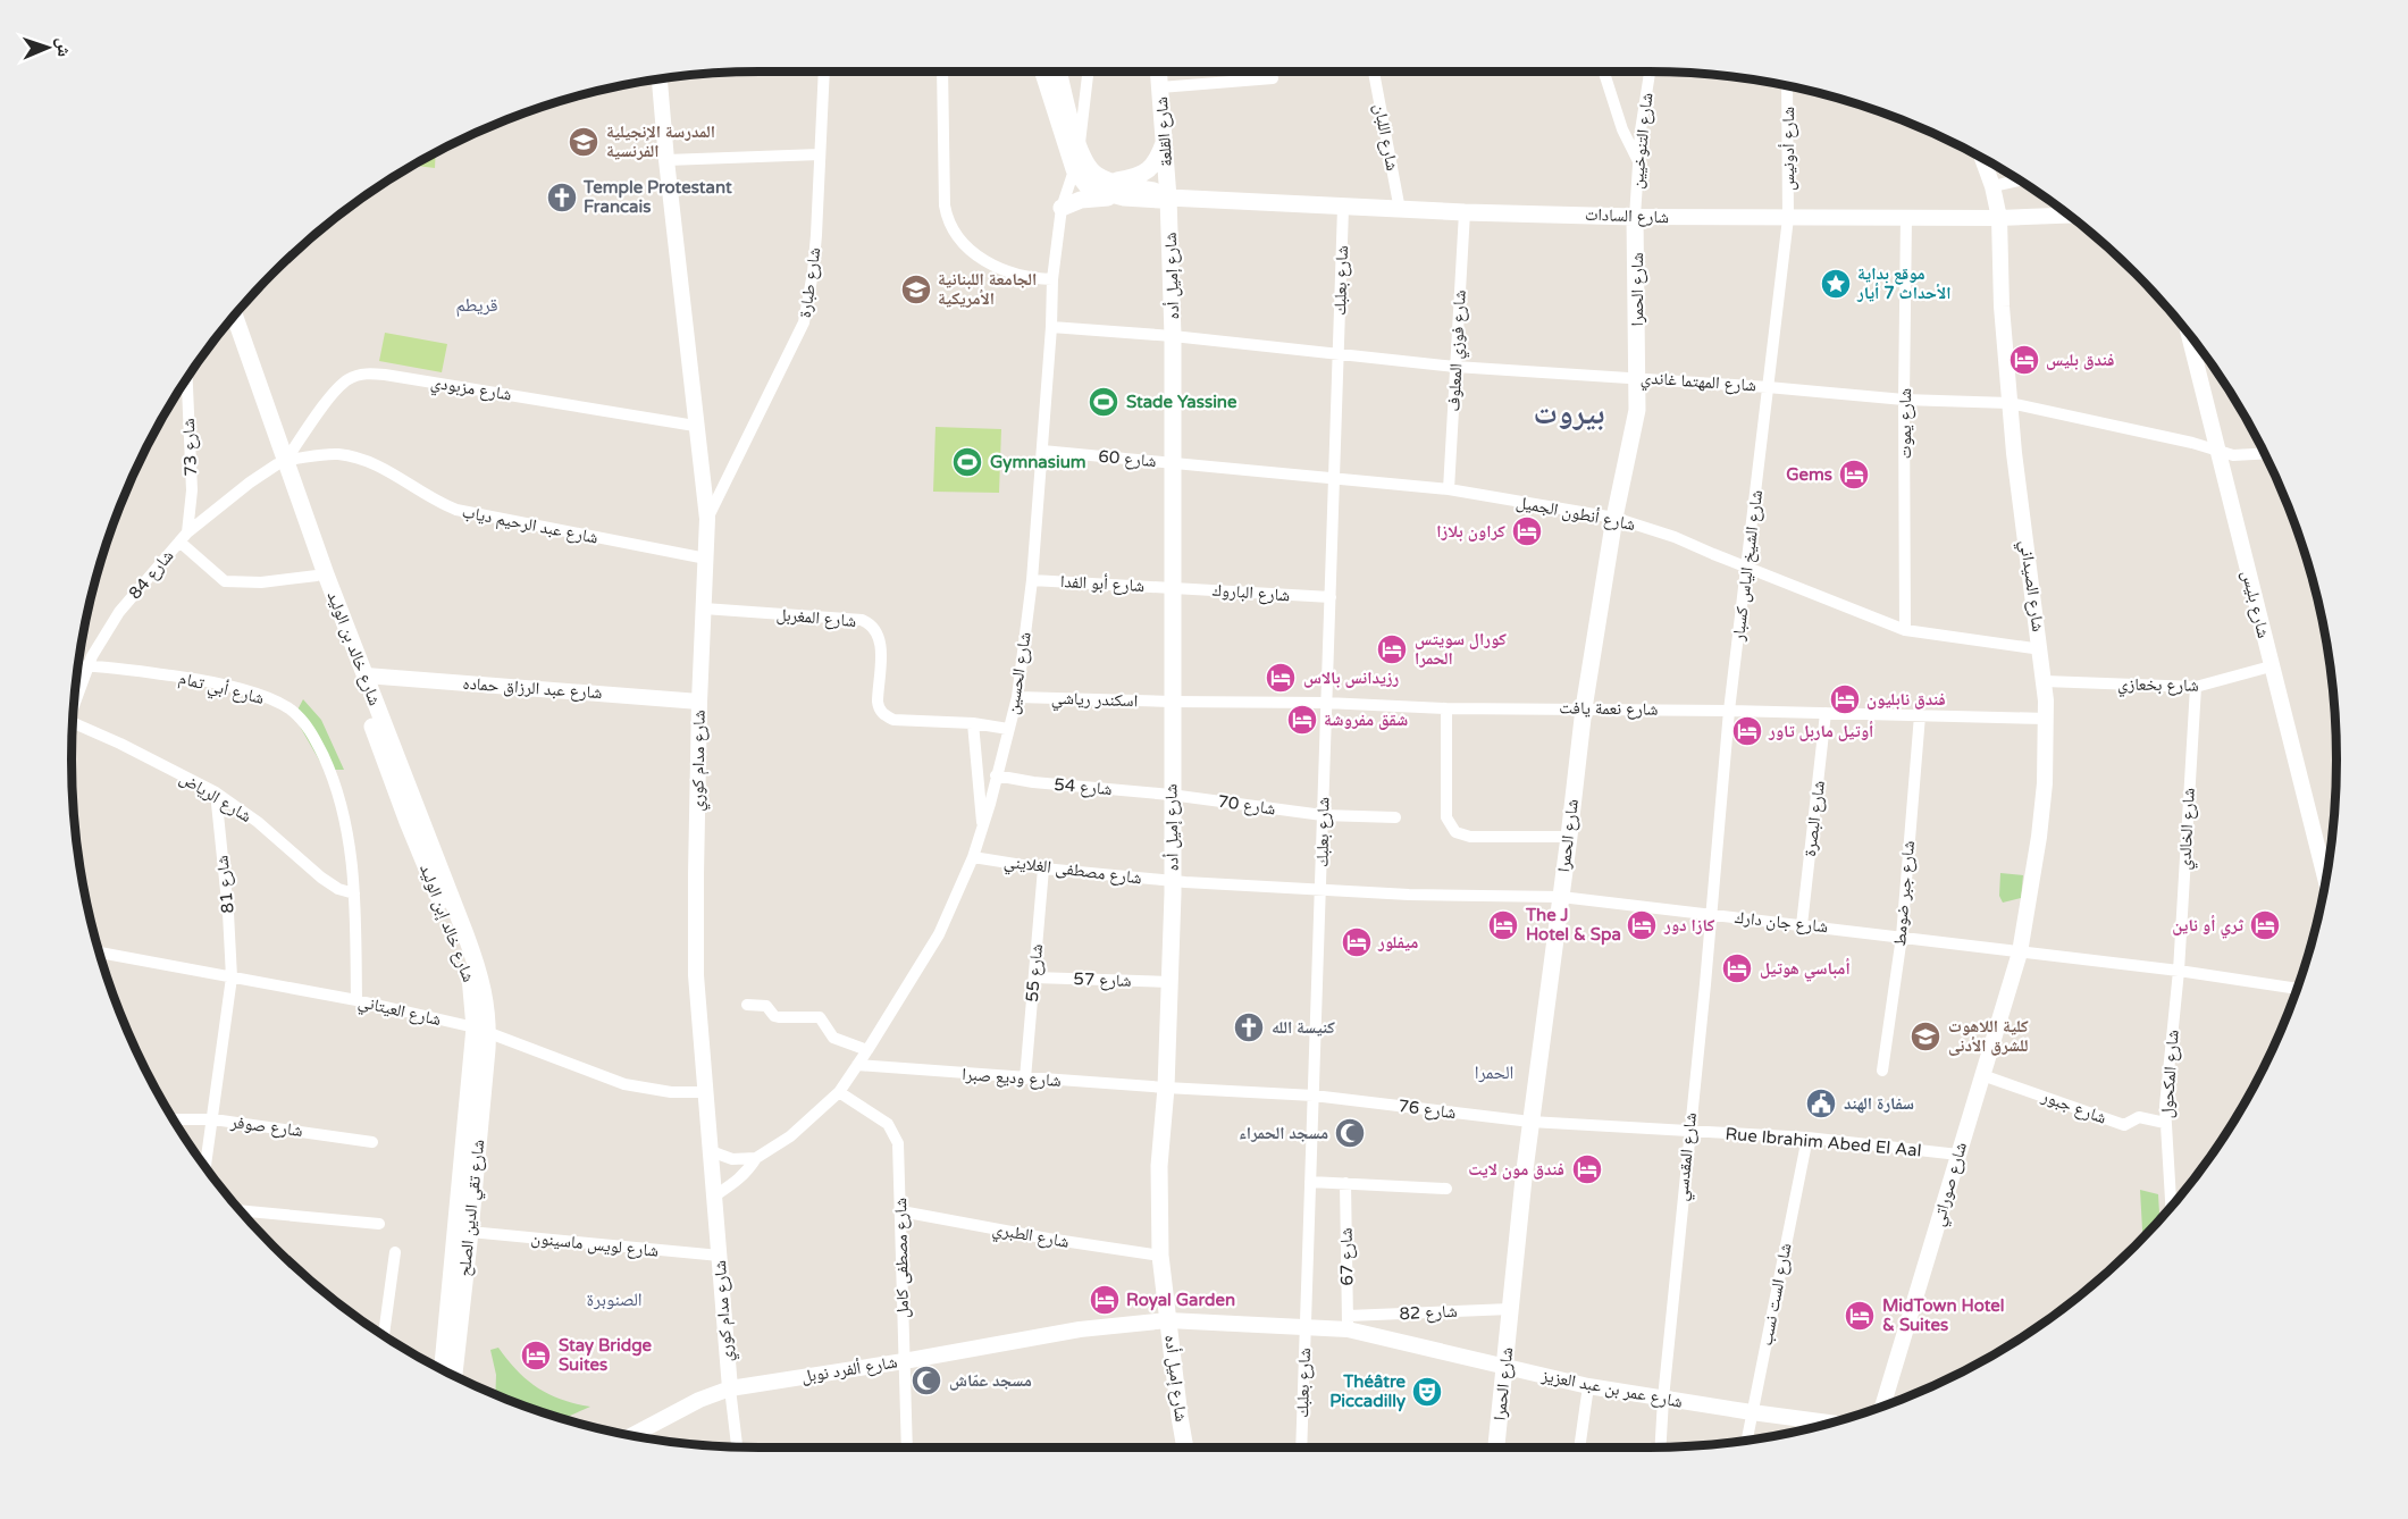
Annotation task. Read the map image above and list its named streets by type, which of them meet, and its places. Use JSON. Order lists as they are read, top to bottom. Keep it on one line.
{"streets":{"main road":["شارع القلعة","شارع السادات","شارع إميل أده","شارع الحمرا","شارع خالد بن الوليد","شارع خالد إبن الوليد","شارع تقي الدين الصلح"],"street":["شارع اللبان","شارع التنوخيين","شارع أدونيس","شارع بعلبك","شارع طبارة","شارع فوزي المعلوف","شارع المهتما غاندي","شارع مزبودي","شارع يموت","شارع 73","شارع 60","شارع أنطون الجميل","شارع عبد الرحيم دياب","شارع الشيخ الياس كسبار","شارع 84","شارع أبو الفدا","شارع الصيداني","شارع الباروك","شارع بليس","شارع المغربل","شارع الحسين","شارع بخعازي","شارع أبي تمام","شارع عبد الرزاق حماده","اسكندر رياشي","شارع نعمة يافت","شارع مدام كوري","شارع 54","شارع الرياض","شارع 70","شارع البصرة","شارع الخالدي","شارع مصطفى الغلايني","شارع 81","شارع جبر ضومط","شارع جان دارك","شارع 55","شارع 57","شارع العيتاني","شارع المكحول","شارع وديع صبرا","شارع جبور","شارع 76","شارع صوفر","Rue Ibrahim Abed El Aal","شارع المقدسي","شارع صوراتي","شارع الطبري","شارع لويس ماسينون","شارع 67","شارع مصطفى كامل","شارع الست نسب","شارع 82","شارع ألفرد نوبل","شارع عمر بن عبد العزيز"]},"crossings":[["شارع القلعة","شارع السادات"],["شارع القلعة","شارع إميل أده"],["شارع اللبان","شارع السادات"],["شارع التنوخيين","شارع السادات"],["شارع التنوخيين","شارع الحمرا"],["شارع أدونيس","شارع السادات"],["شارع أدونيس","شارع الشيخ الياس كسبار"],["شارع السادات","شارع إميل أده"],["شارع السادات","شارع بعلبك"],["شارع السادات","شارع الحمرا"],["شارع السادات","شارع فوزي المعلوف"],["شارع السادات","شارع يموت"],["شارع السادات","شارع الشيخ الياس كسبار"],["شارع السادات","شارع الصيداني"],["شارع إميل أده","شارع المهتما غاندي"],["شارع إميل أده","شارع 60"],["شارع إميل أده","شارع أنطون الجميل"],["شارع إميل أده","شارع أبو الفدا"],["شارع إميل أده","شارع الباروك"],["شارع إميل أده","اسكندر رياشي"],["شارع إميل أده","شارع نعمة يافت"],["شارع إميل أده","شارع 54"],["شارع إميل أده","شارع 70"],["شارع إميل أده","شارع مصطفى الغلايني"],["شارع إميل أده","شارع جان دارك"],["شارع إميل أده","شارع 57"],["شارع إميل أده","شارع وديع صبرا"],["شارع إميل أده","شارع 76"],["شارع إميل أده","شارع الطبري"],["شارع إميل أده","شارع ألفرد نوبل"],["شارع إميل أده","شارع عمر بن عبد العزيز"],["شارع بعلبك","شارع المهتما غاندي"],["شارع بعلبك","شارع أنطون الجميل"],["شارع بعلبك","شارع الباروك"],["شارع بعلبك","شارع نعمة يافت"],["شارع بعلبك","شارع 70"],["شارع بعلبك","شارع جان دارك"],["شارع بعلبك","شارع 76"],["شارع بعلبك","شارع عمر بن عبد العزيز"],["شارع طبارة","شارع مدام كوري"],["شارع الحمرا","شارع المهتما غاندي"],["شارع الحمرا","شارع أنطون الجميل"],["شارع الحمرا","شارع نعمة يافت"],["شارع الحمرا","شارع جان دارك"],["شارع الحمرا","شارع 76"],["شارع الحمرا","شارع 82"],["شارع الحمرا","شارع عمر بن عبد العزيز"],["شارع فوزي المعلوف","شارع المهتما غاندي"],["شارع فوزي المعلوف","شارع أنطون الجميل"],["شارع المهتما غاندي","شارع يموت"],["شارع المهتما غاندي","شارع الشيخ الياس كسبار"],["شارع المهتما غاندي","شارع الصيداني"],["شارع المهتما غاندي","شارع بليس"],["شارع المهتما غاندي","شارع الحسين"],["شارع مزبودي","شارع عبد الرحيم دياب"],["شارع مزبودي","شارع 84"],["شارع مزبودي","شارع خالد بن الوليد"],["شارع مزبودي","شارع مدام كوري"],["شارع يموت","شارع أنطون الجميل"],["شارع 73","شارع 84"],["شارع 60","شارع أنطون الجميل"],["شارع 60","شارع الحسين"],["شارع أنطون الجميل","شارع الشيخ الياس كسبار"],["شارع أنطون الجميل","شارع الصيداني"],["شارع عبد الرحيم دياب","شارع 84"],["شارع عبد الرحيم دياب","شارع خالد بن الوليد"],["شارع عبد الرحيم دياب","شارع مدام كوري"],["شارع الشيخ الياس كسبار","شارع نعمة يافت"],["شارع الشيخ الياس كسبار","شارع جان دارك"],["شارع الشيخ الياس كسبار","شارع المقدسي"],["شارع 84","شارع خالد بن الوليد"],["شارع 84","شارع أبي تمام"],["شارع أبو الفدا","شارع الباروك"],["شارع أبو الفدا","شارع الحسين"],["شارع الصيداني","شارع بخعازي"],["شارع الصيداني","شارع نعمة يافت"],["شارع الصيداني","شارع جان دارك"],["شارع الصيداني","شارع صوراتي"],["شارع بليس","شارع بخعازي"],["شارع المغربل","شارع الحسين"],["شارع المغربل","شارع مدام كوري"],["شارع خالد بن الوليد","شارع عبد الرزاق حماده"],["شارع خالد بن الوليد","شارع خالد إبن الوليد"],["شارع الحسين","اسكندر رياشي"],["شارع الحسين","شارع مدام كوري"],["شارع الحسين","شارع 54"],["شارع الحسين","شارع مصطفى الغلايني"],["شارع الحسين","شارع وديع صبرا"],["شارع الحسين","شارع مصطفى كامل"],["شارع بخعازي","شارع الخالدي"],["شارع أبي تمام","شارع الرياض"],["شارع أبي تمام","شارع العيتاني"],["شارع عبد الرزاق حماده","شارع مدام كوري"],["اسكندر رياشي","شارع نعمة يافت"],["شارع نعمة يافت","شارع البصرة"],["شارع نعمة يافت","شارع جبر ضومط"],["شارع مدام كوري","شارع العيتاني"],["شارع مدام كوري","شارع لويس ماسينون"],["شارع مدام كوري","شارع ألفرد نوبل"],["شارع 54","شارع 70"],["شارع الرياض","شارع 81"],["شارع البصرة","شارع جان دارك"],["شارع الخالدي","شارع جان دارك"],["شارع الخالدي","شارع المكحول"],["شارع مصطفى الغلايني","شارع جان دارك"],["شارع مصطفى الغلايني","شارع 55"],["شارع 81","شارع العيتاني"],["شارع 81","شارع صوفر"],["شارع جبر ضومط","شارع جان دارك"],["شارع جان دارك","شارع المكحول"],["شارع جان دارك","شارع المقدسي"],["شارع جان دارك","شارع صوراتي"],["شارع خالد إبن الوليد","شارع العيتاني"],["شارع خالد إبن الوليد","شارع تقي الدين الصلح"],["شارع 55","شارع 57"],["شارع 55","شارع وديع صبرا"],["شارع العيتاني","شارع تقي الدين الصلح"],["شارع المكحول","شارع جبور"],["شارع وديع صبرا","شارع 76"],["شارع جبور","شارع صوراتي"],["شارع 76","Rue Ibrahim Abed El Aal"],["شارع 76","شارع المقدسي"],["Rue Ibrahim Abed El Aal","شارع المقدسي"],["Rue Ibrahim Abed El Aal","شارع صوراتي"],["Rue Ibrahim Abed El Aal","شارع الست نسب"],["شارع المقدسي","شارع عمر بن عبد العزيز"],["شارع تقي الدين الصلح","شارع لويس ماسينون"],["شارع الطبري","شارع مصطفى كامل"],["شارع 67","شارع 82"],["شارع 67","شارع عمر بن عبد العزيز"],["شارع مصطفى كامل","شارع ألفرد نوبل"],["شارع الست نسب","شارع عمر بن عبد العزيز"],["شارع 82","شارع عمر بن عبد العزيز"],["شارع ألفرد نوبل","شارع عمر بن عبد العزيز"]],"districts":["قريطم","بيروت","الحمرا","الصنوبرة"],"places":{"school or university":["المدرسة الإنجيلية الفرنسية","الجامعة اللبنانية الأمريكية","كلية اللاهوت للشرق الأدنى"],"church":["Temple Protestant Francais","كنيسة الله"],"place":["موقع بداية الأحداث 7 أيار"],"hotel":["فندق بليس","Gems","كراون بلازا","كورال سويتس الحمرا","رزيدانس بالاس","فندق نابليون","شقق مفروشة","أوتيل ماربل تاور","The J Hotel & Spa","كازا دور","ثري أو ناين","ميفلور","أمباسي هوتيل","فندق مون لايت","Royal Garden","MidTown Hotel & Suites","Stay Bridge Suites"],"sports":["Stade Yassine","Gymnasium"],"public building":["سفارة الهند"],"mosque":["مسجد الحمراء","مسجد عمّاش"],"theatre":["Théâtre Piccadilly"]},"north":"right"}
